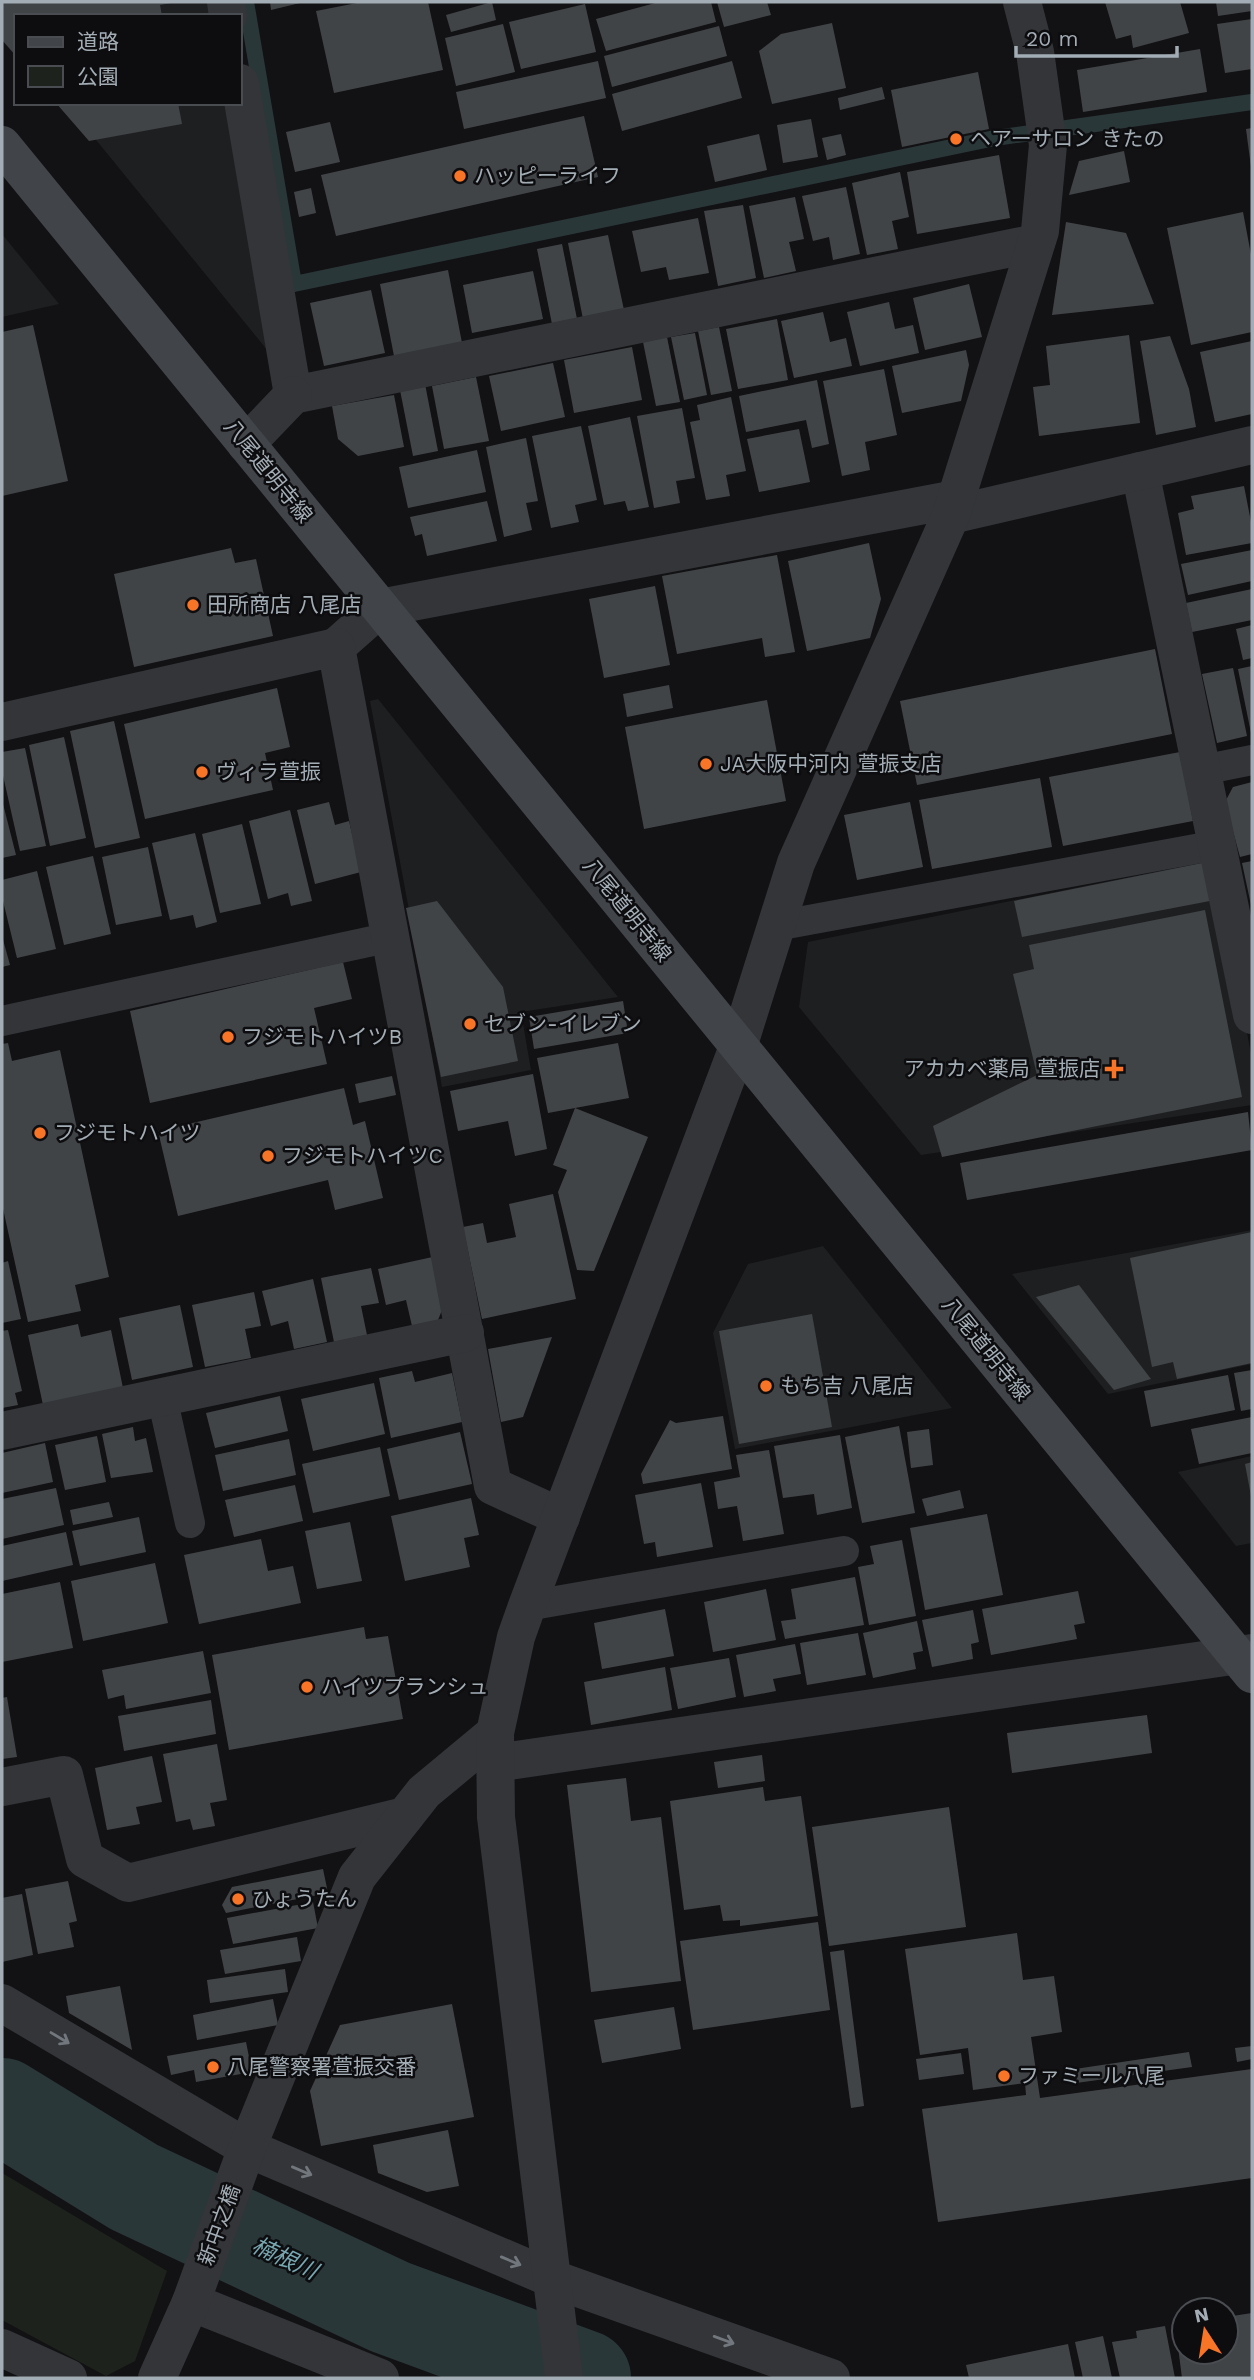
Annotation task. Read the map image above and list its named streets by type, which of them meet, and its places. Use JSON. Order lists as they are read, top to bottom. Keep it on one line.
{"streets":{"main road":["八尾道明寺線"],"street":["新中之橋"]},"water":["楠根川"],"places":{"other":["ヘアーサロン きたの","ハッピーライフ","田所商店 八尾店","JA大阪中河内 萱振支店","ヴィラ萱振","セブン-イレブン","フジモトハイツB","フジモトハイツ","フジモトハイツC","もち吉 八尾店","ハイツプランシュ","ひょうたん","八尾警察署萱振交番","ファミール八尾"],"health":["アカカベ薬局 萱振店"]},"legend":["道路","公園"],"scale_bar":"20 m","north":"top"}
